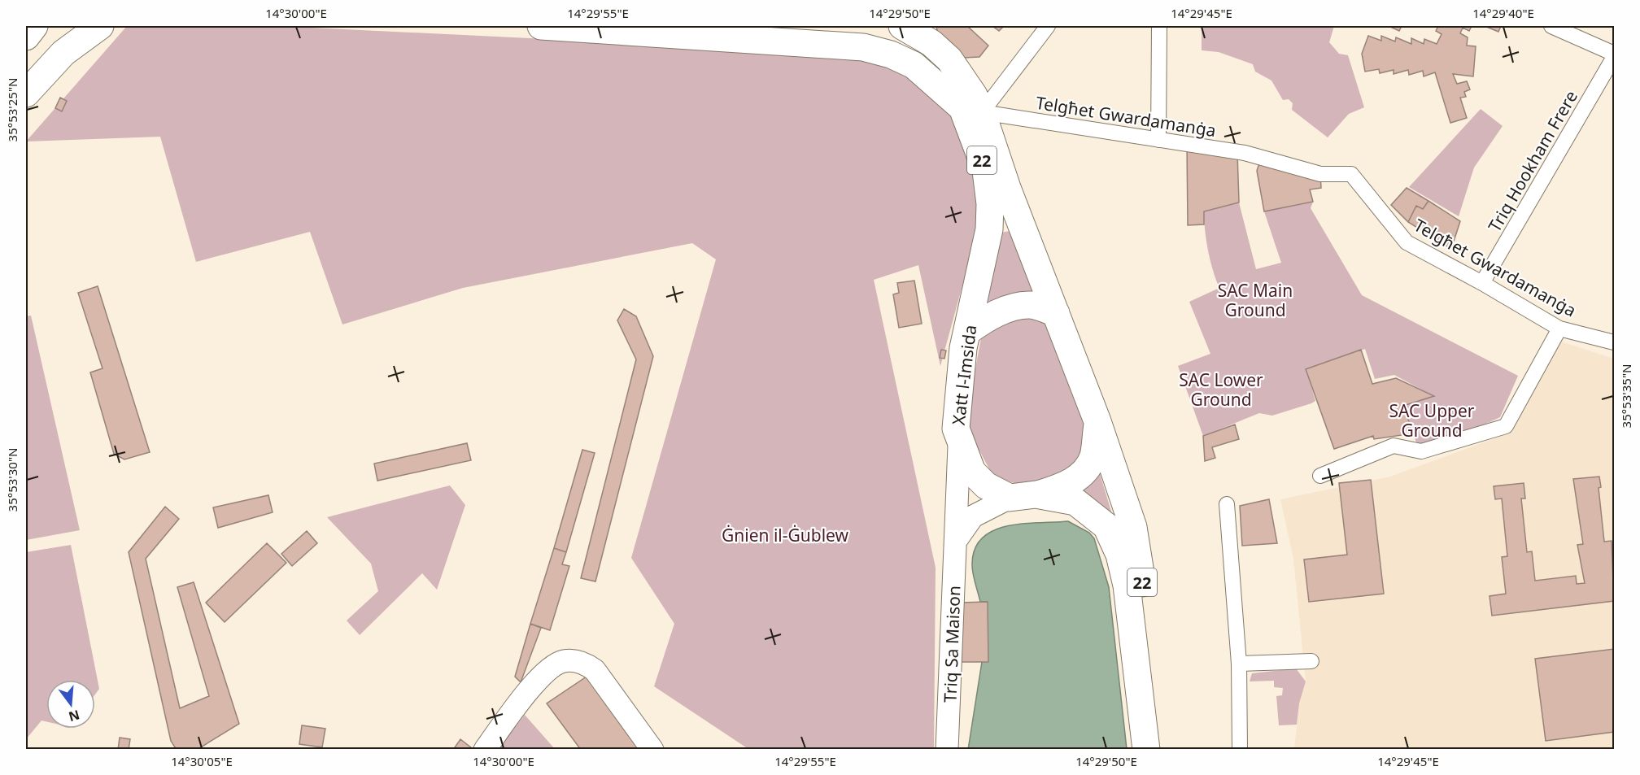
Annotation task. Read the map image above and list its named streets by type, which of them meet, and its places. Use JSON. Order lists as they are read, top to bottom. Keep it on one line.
{"streets":{"highway":["22","Xatt l-Imsida"],"street":["Telgħet Gwardamanġa","Triq Hookham Frere","Triq Sa Maison"]},"crossings":[["Telgħet Gwardamanġa","22"],["Telgħet Gwardamanġa","Triq Hookham Frere"],["22","Xatt l-Imsida"],["22","Triq Sa Maison"],["Xatt l-Imsida","Triq Sa Maison"]],"parks":["SAC Main Ground","SAC Lower Ground","SAC Upper Ground","Ġnien il-Ġublew"],"north":"bottom","coordinates":["14°30'00\"E","14°29'55\"E","14°29'50\"E","14°29'45\"E","14°29'40\"E","35°53'25\"N","35°53'35\"N","35°53'30\"N","14°30'05\"E"]}
